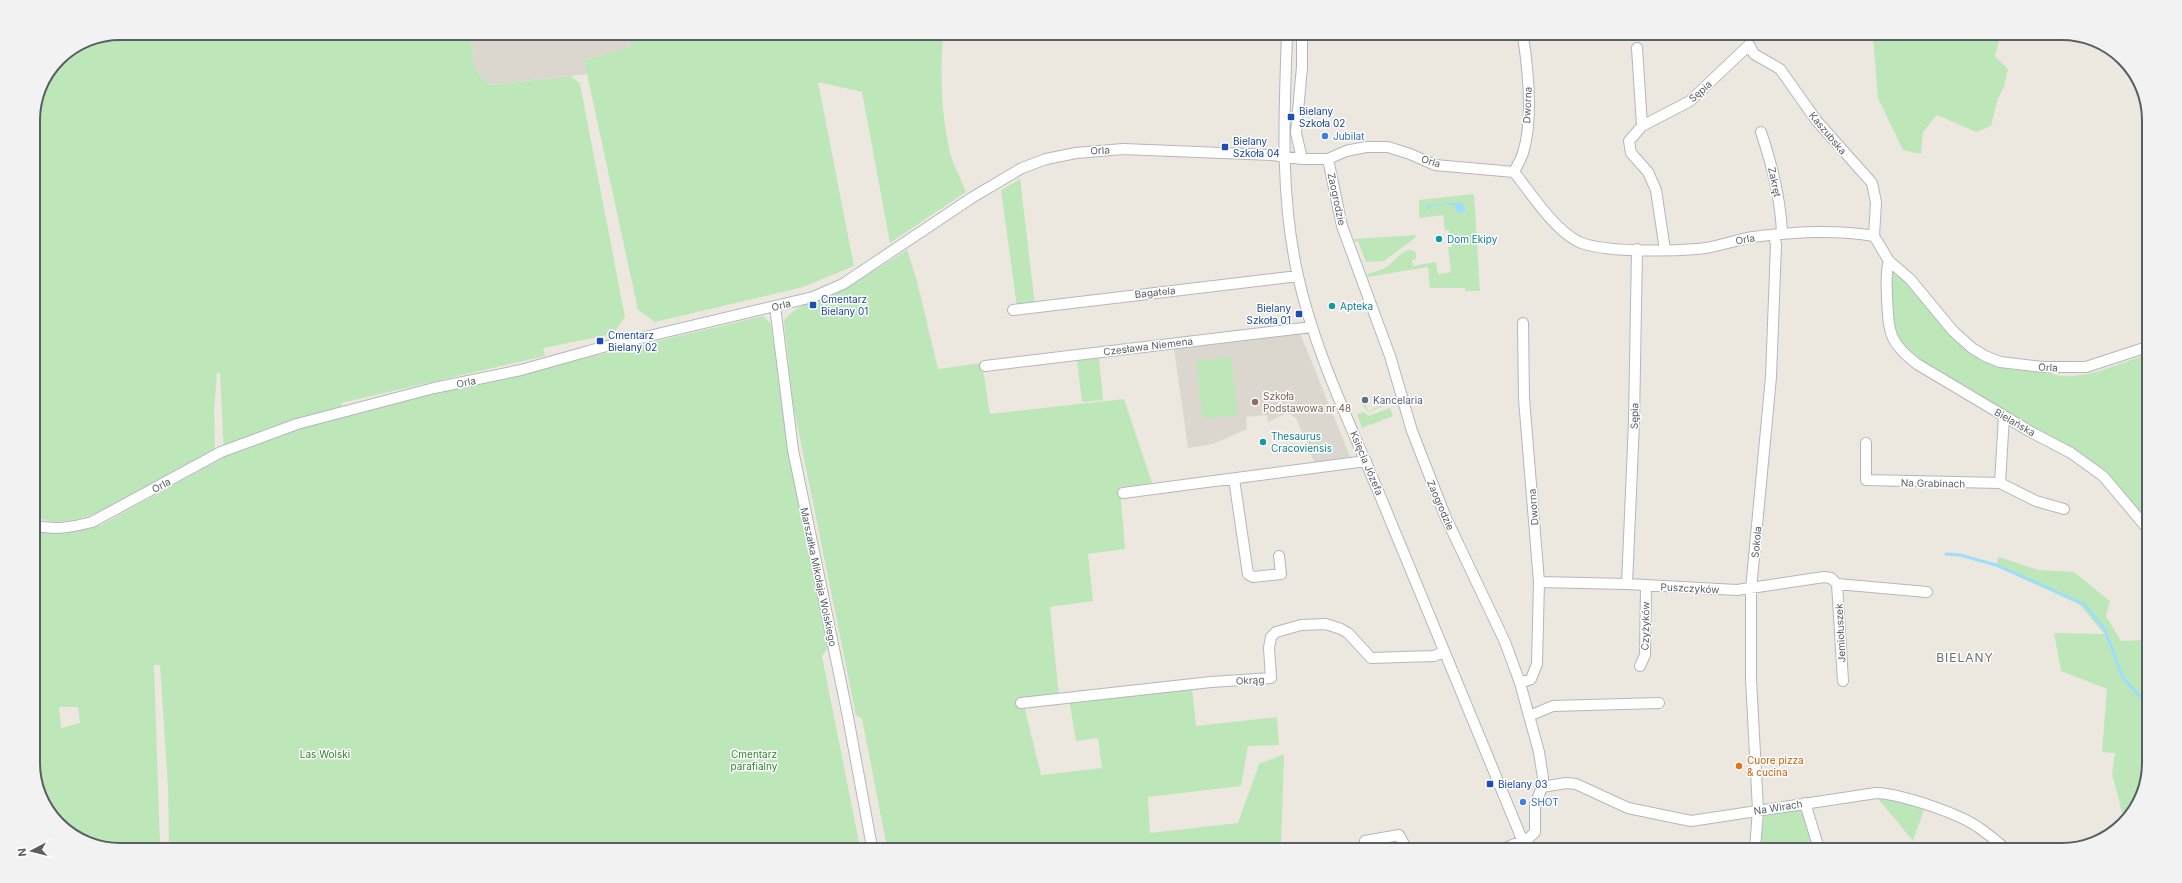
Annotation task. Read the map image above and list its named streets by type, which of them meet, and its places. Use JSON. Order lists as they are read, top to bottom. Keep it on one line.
{"streets":{"street":["Sępia","Dworna","Kaszubska","Orla","Zakręt","Zaogrodzie","Bagatela","Czesława Niemena","Bielańska","Księcia Józefa","Na Grabinach","Sokola","Marszałka Mikołaja Wolskiego","Puszczyków","Czyżyków","Jemiołuszek","Okrąg","Na Wirach"]},"crossings":[["Sępia","Kaszubska"],["Sępia","Orla"],["Sępia","Puszczyków"],["Dworna","Orla"],["Dworna","Zaogrodzie"],["Dworna","Puszczyków"],["Kaszubska","Orla"],["Orla","Zakręt"],["Orla","Zaogrodzie"],["Orla","Bielańska"],["Orla","Księcia Józefa"],["Orla","Sokola"],["Orla","Marszałka Mikołaja Wolskiego"],["Zakręt","Sokola"],["Zaogrodzie","Na Wirach"],["Bagatela","Księcia Józefa"],["Czesława Niemena","Księcia Józefa"],["Księcia Józefa","Okrąg"],["Sokola","Puszczyków"],["Sokola","Na Wirach"],["Puszczyków","Czyżyków"],["Puszczyków","Jemiołuszek"]],"districts":["BIELANY"],"parks":["Las Wolski","Cmentarz parafialny"],"places":{"transit":["Bielany Szkoła 02","Bielany Szkoła 04","Cmentarz Bielany 01","Bielany Szkoła 01","Cmentarz Bielany 02","Bielany 03"],"other":["Jubilat","Dom Ekipy","Apteka","Kancelaria","Szkoła Podstawowa nr 48","Thesaurus Cracoviensis","Cuore pizza & cucina","SHOT"]},"north":"left"}
